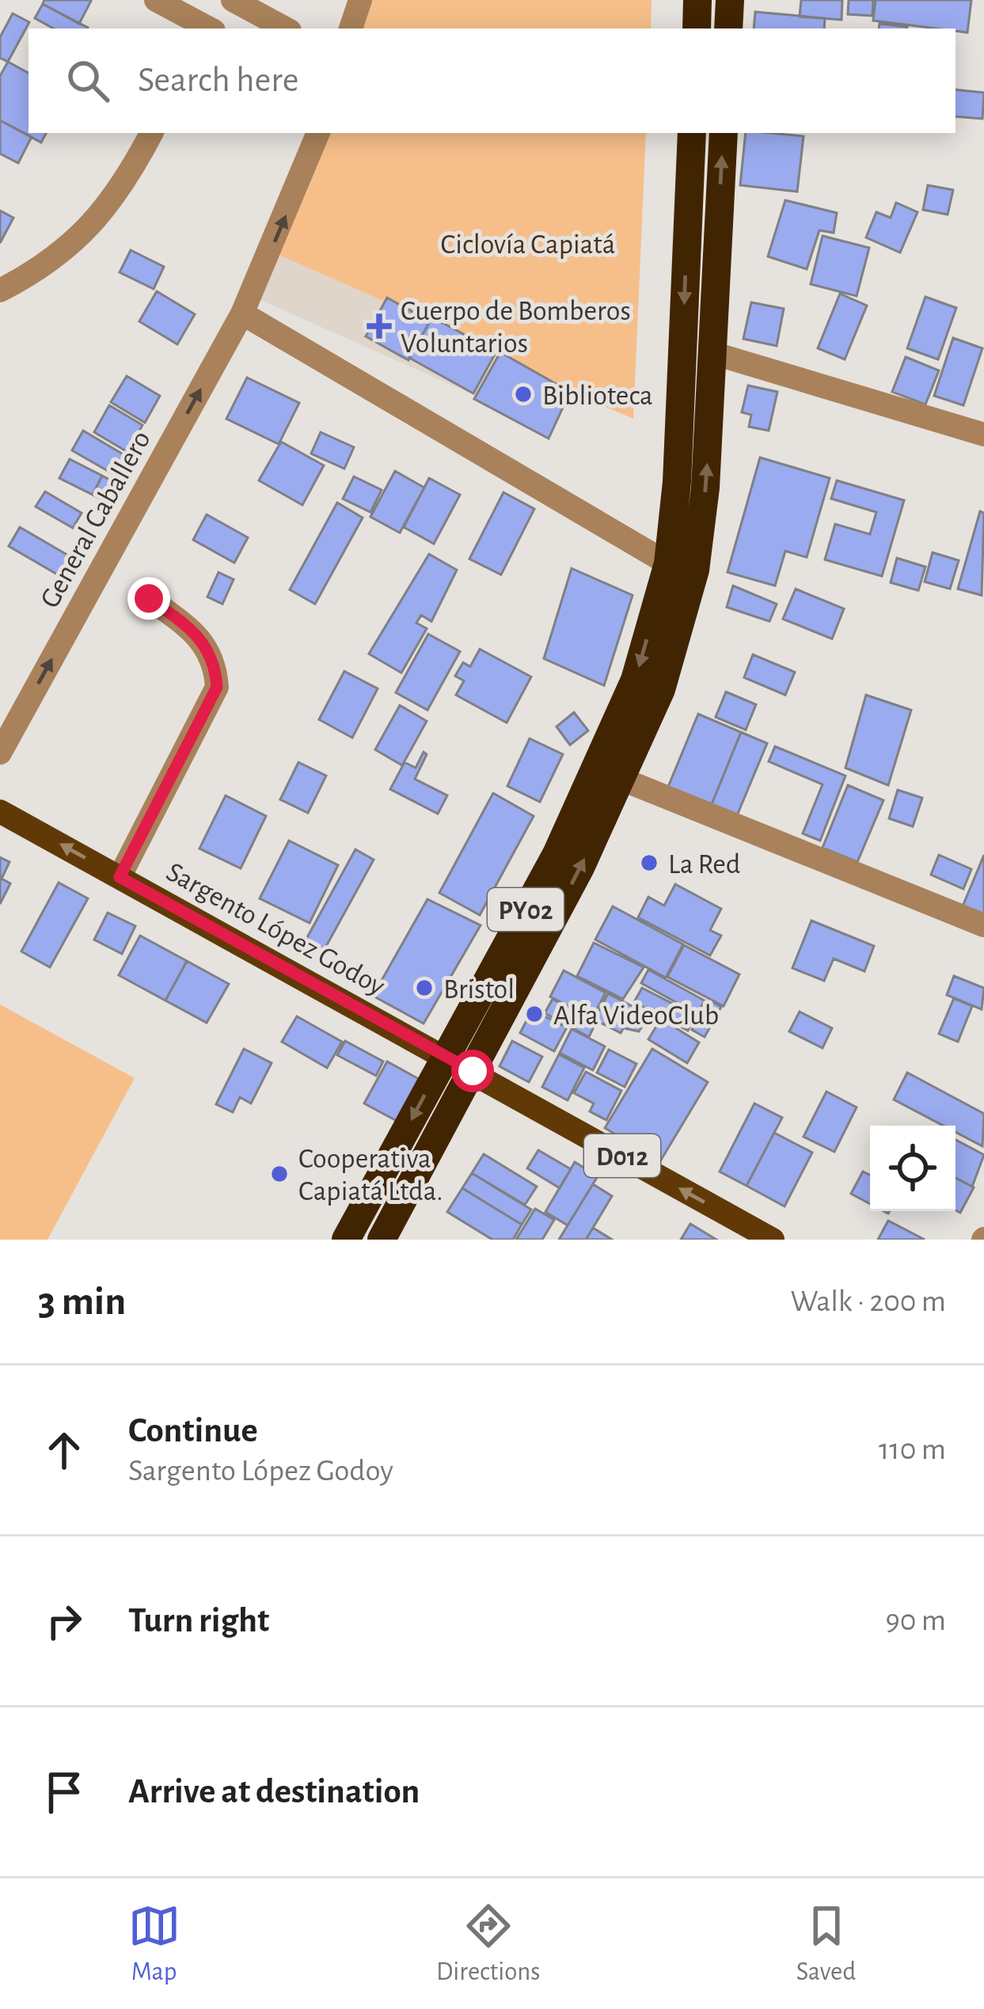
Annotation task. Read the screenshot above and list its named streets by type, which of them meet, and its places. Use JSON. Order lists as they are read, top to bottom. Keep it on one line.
{"streets":{"highway":["PY02"],"main road":["Sargento López Godoy","D012"],"street":["General Caballero"]},"crossings":[["PY02","Sargento López Godoy"],["PY02","D012"],["Sargento López Godoy","D012"]],"one_way":["General Caballero"],"parks":["Ciclovía Capiatá"],"places":{"health":["Cuerpo de Bomberos Voluntarios"],"other":["Biblioteca","La Red","Bristol","Alfa VideoClub","Cooperativa Capiatá Ltda."]},"page":{"search":"Search here","heading":["3 min","Walk · 200 m"],"list":[["Continue","Sargento López Godoy","110 m"],["Turn right","90 m"],"Arrive at destination"],"nav":["Map","Directions","Saved"]}}
